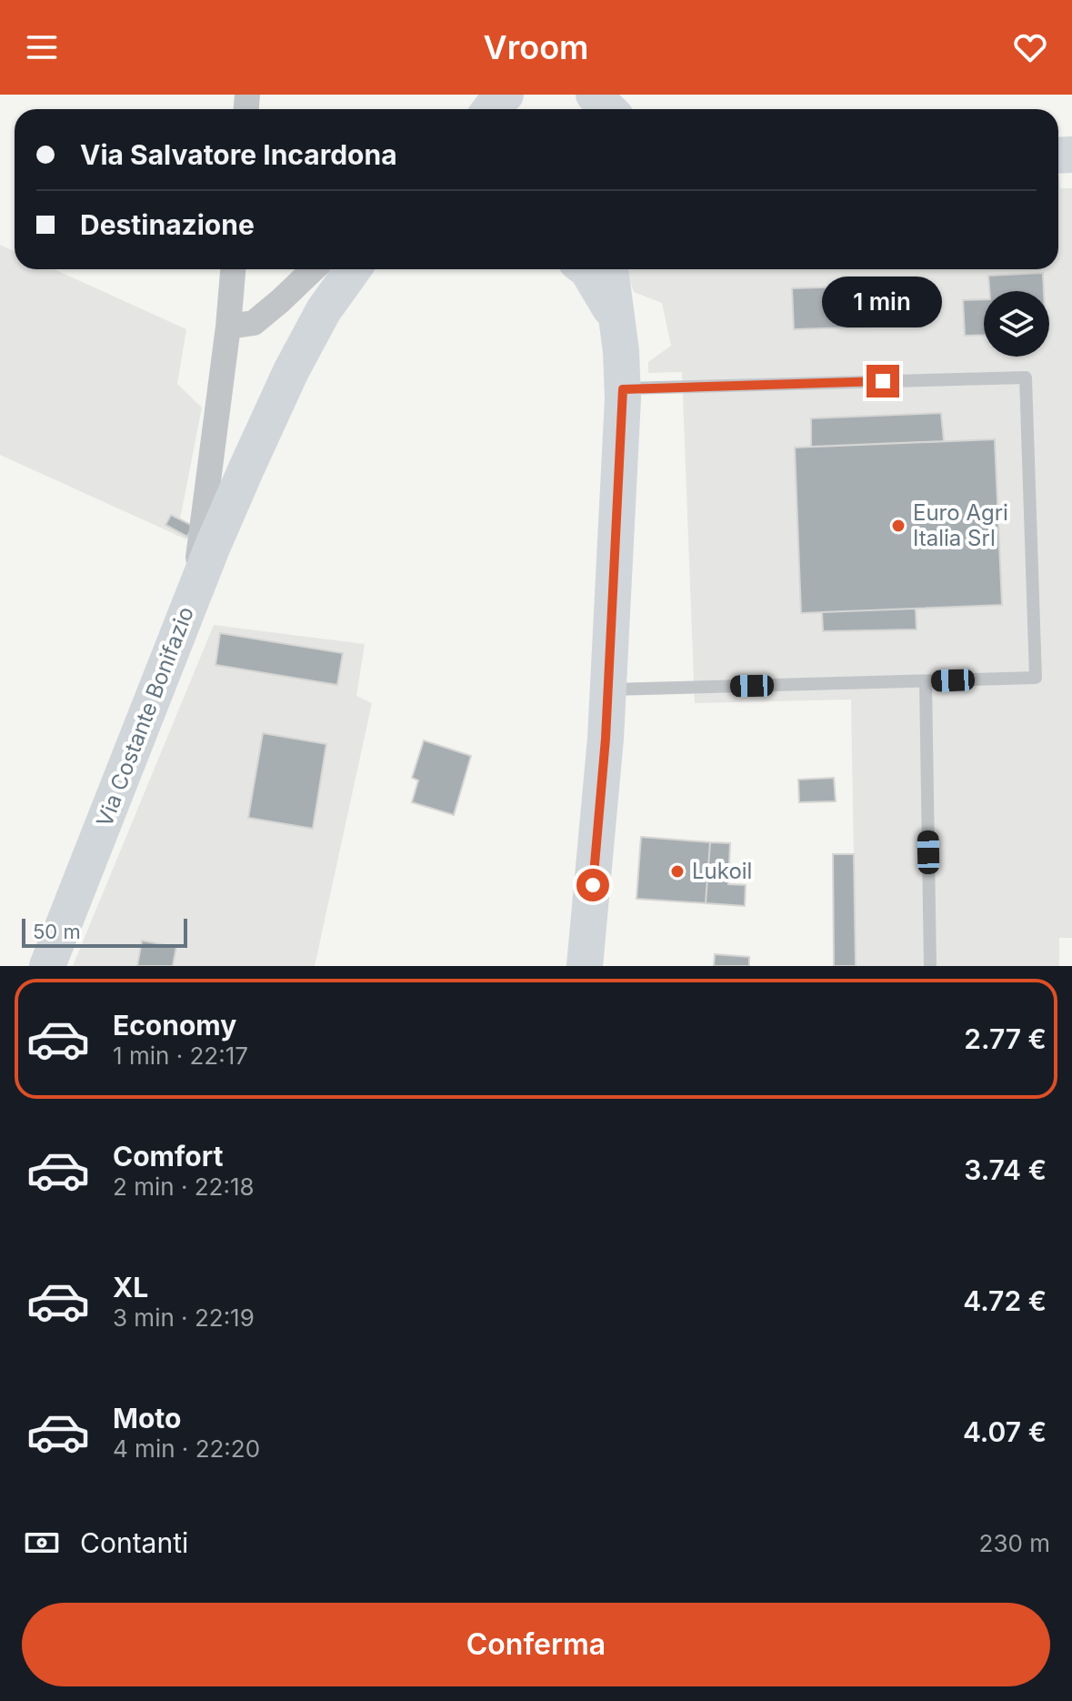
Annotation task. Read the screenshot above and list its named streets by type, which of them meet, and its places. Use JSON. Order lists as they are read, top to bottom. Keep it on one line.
{"streets":{"main road":["Via Costante Bonifazio"]},"places":["Euro Agri Italia Srl","Lukoil"],"scale_bar":"50 m","page":{"header":"Vroom","banner":["Via Salvatore Incardona","Destinazione"],"bubble":"1 min","scale":"50 m","list":[{"name":"Economy","note":"1 min · 22:17","value":"2.77 €"},{"name":"Comfort","note":"2 min · 22:18","value":"3.74 €"},{"name":"XL","note":"3 min · 22:19","value":"4.72 €"},{"name":"Moto","note":"4 min · 22:20","value":"4.07 €"}],"pay":["Contanti","230 m"],"buttons":"Conferma"}}
